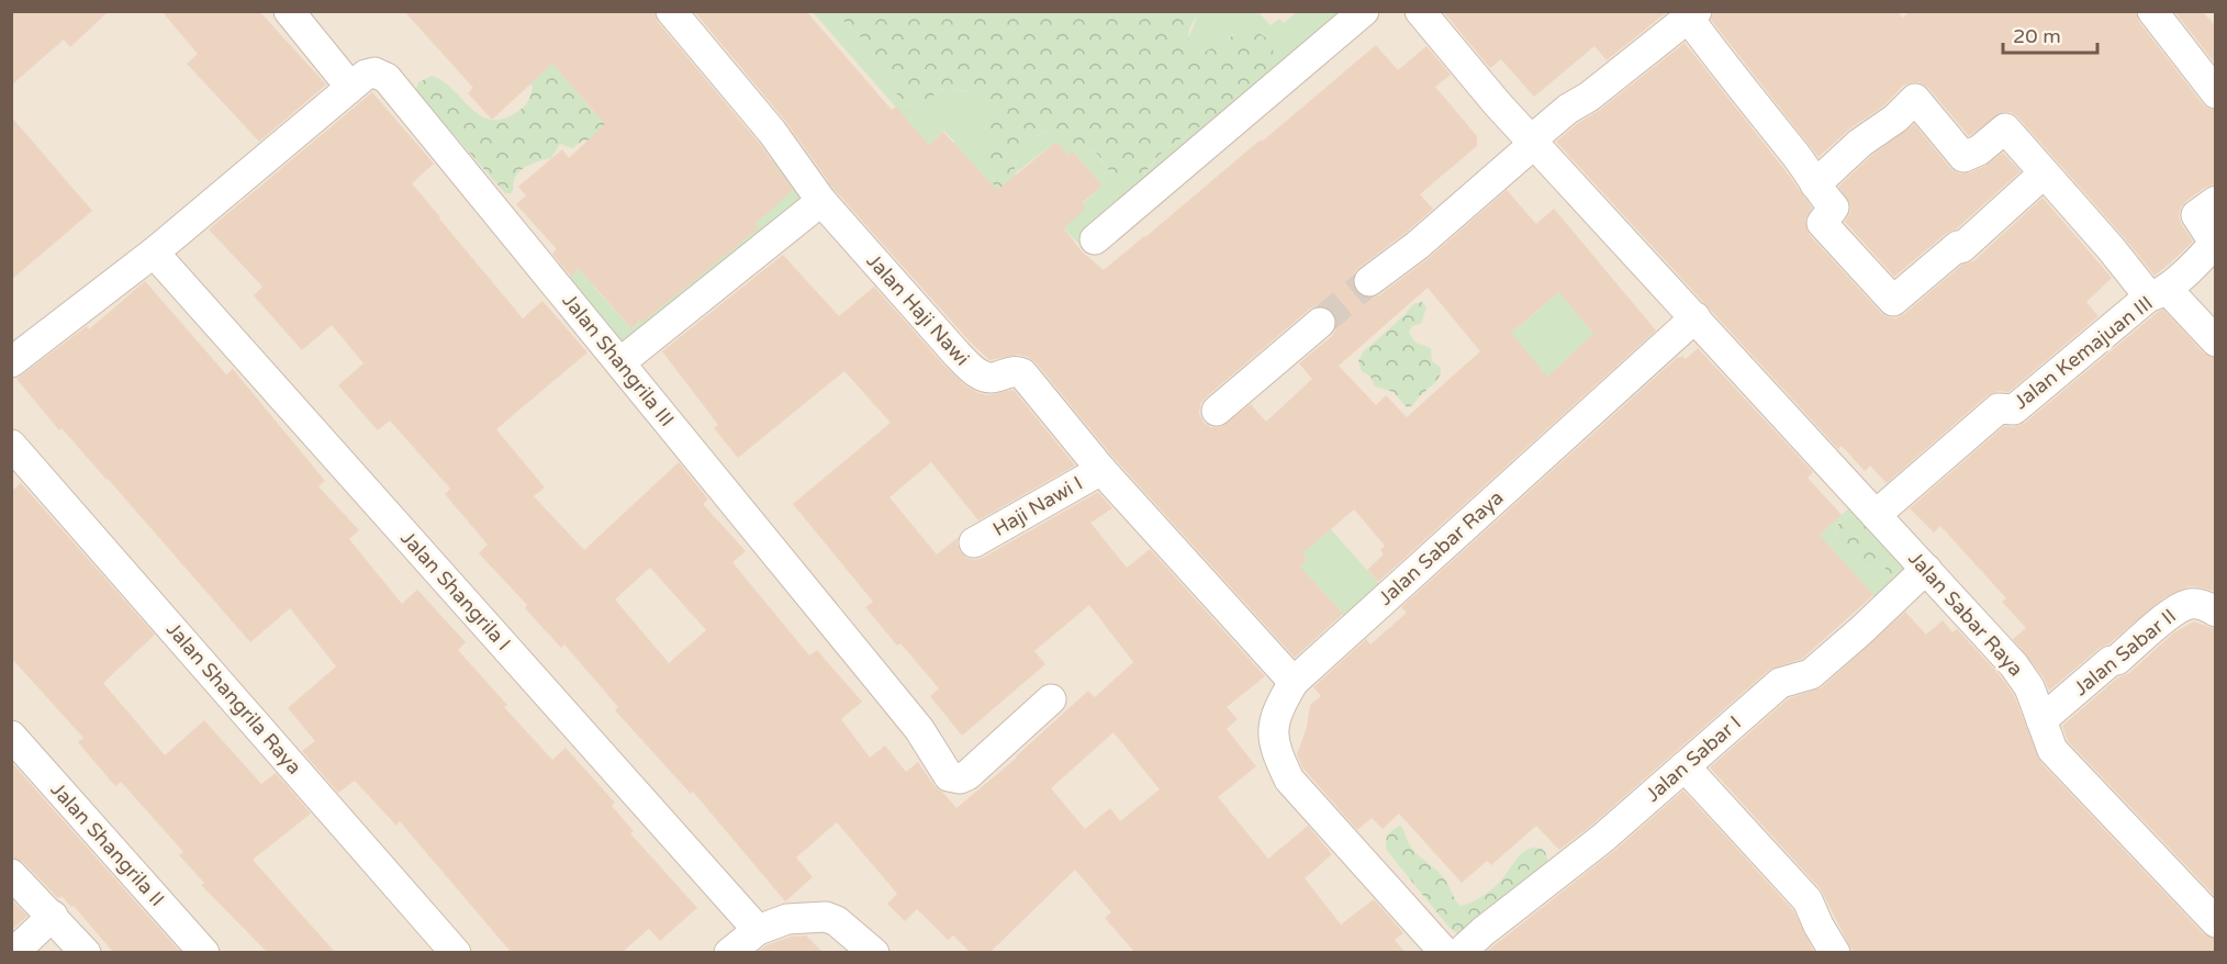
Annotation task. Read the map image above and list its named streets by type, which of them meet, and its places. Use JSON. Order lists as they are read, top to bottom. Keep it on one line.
{"streets":{"street":["Jalan Haji Nawi","Jalan Kemajuan III","Jalan Shangrila III","Haji Nawi I","Jalan Sabar Raya","Jalan Shangrila I","Jalan Sabar II","Jalan Shangrila Raya","Jalan Sabar I","Jalan Shangrila II"]},"crossings":[["Jalan Haji Nawi","Haji Nawi I"],["Jalan Haji Nawi","Jalan Sabar Raya"],["Jalan Kemajuan III","Jalan Sabar Raya"],["Jalan Shangrila III","Jalan Shangrila I"],["Jalan Sabar Raya","Jalan Sabar II"],["Jalan Sabar Raya","Jalan Sabar I"]],"scale_bar":"20 m"}
